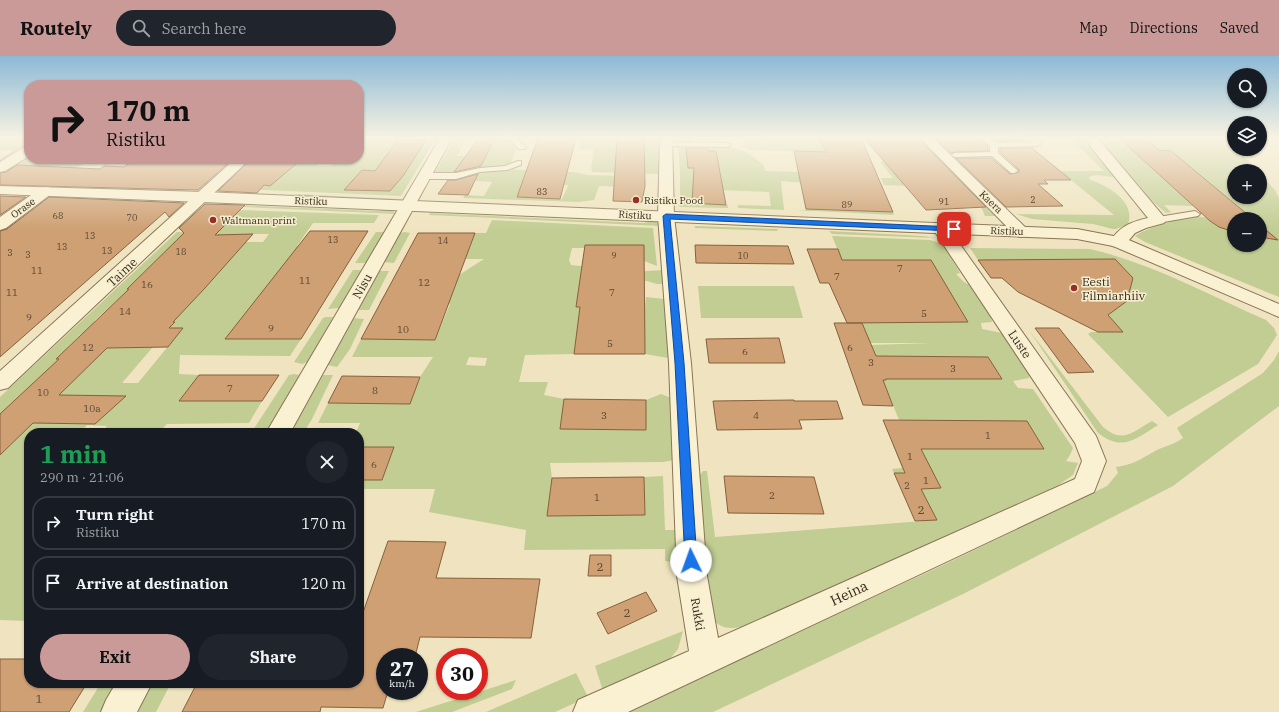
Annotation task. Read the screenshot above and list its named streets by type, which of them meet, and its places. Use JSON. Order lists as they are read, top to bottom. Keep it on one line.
{"streets":{"street":["Ristiku","Kaera","Orase","Taime","Nisu","Luste","Heina","Rukki"]},"crossings":[["Ristiku","Kaera"],["Ristiku","Orase"],["Ristiku","Taime"],["Ristiku","Nisu"],["Ristiku","Luste"],["Ristiku","Rukki"],["Luste","Heina"],["Heina","Rukki"]],"places":["Ristiku Pood","Waltmann print","Eesti Filmiarhiiv"],"house_numbers":["83","2","91","89","68","70","13","13","14","13","13","18","3","3","9","10","7","11","7","11","12","16","11","7","14","5","9","9","10","5","12","6","6","3","3","7","8","10","10a","3","4","1","1","6","1","2","2","1","2","2","2","1"],"page":{"header":"Routely","search":"Search here","nav":["Map","Directions","Saved"],"map_buttons":["+","−"],"turn":["170 m","Ristiku"],"heading":["1 min","290 m · 21:06"],"list":[{"name":"Turn right","note":"Ristiku","value":"170 m"},{"name":"Arrive at destination","value":"120 m"}],"buttons":["Exit","Share"],"speed":"27 km/h","limit":"30"}}
